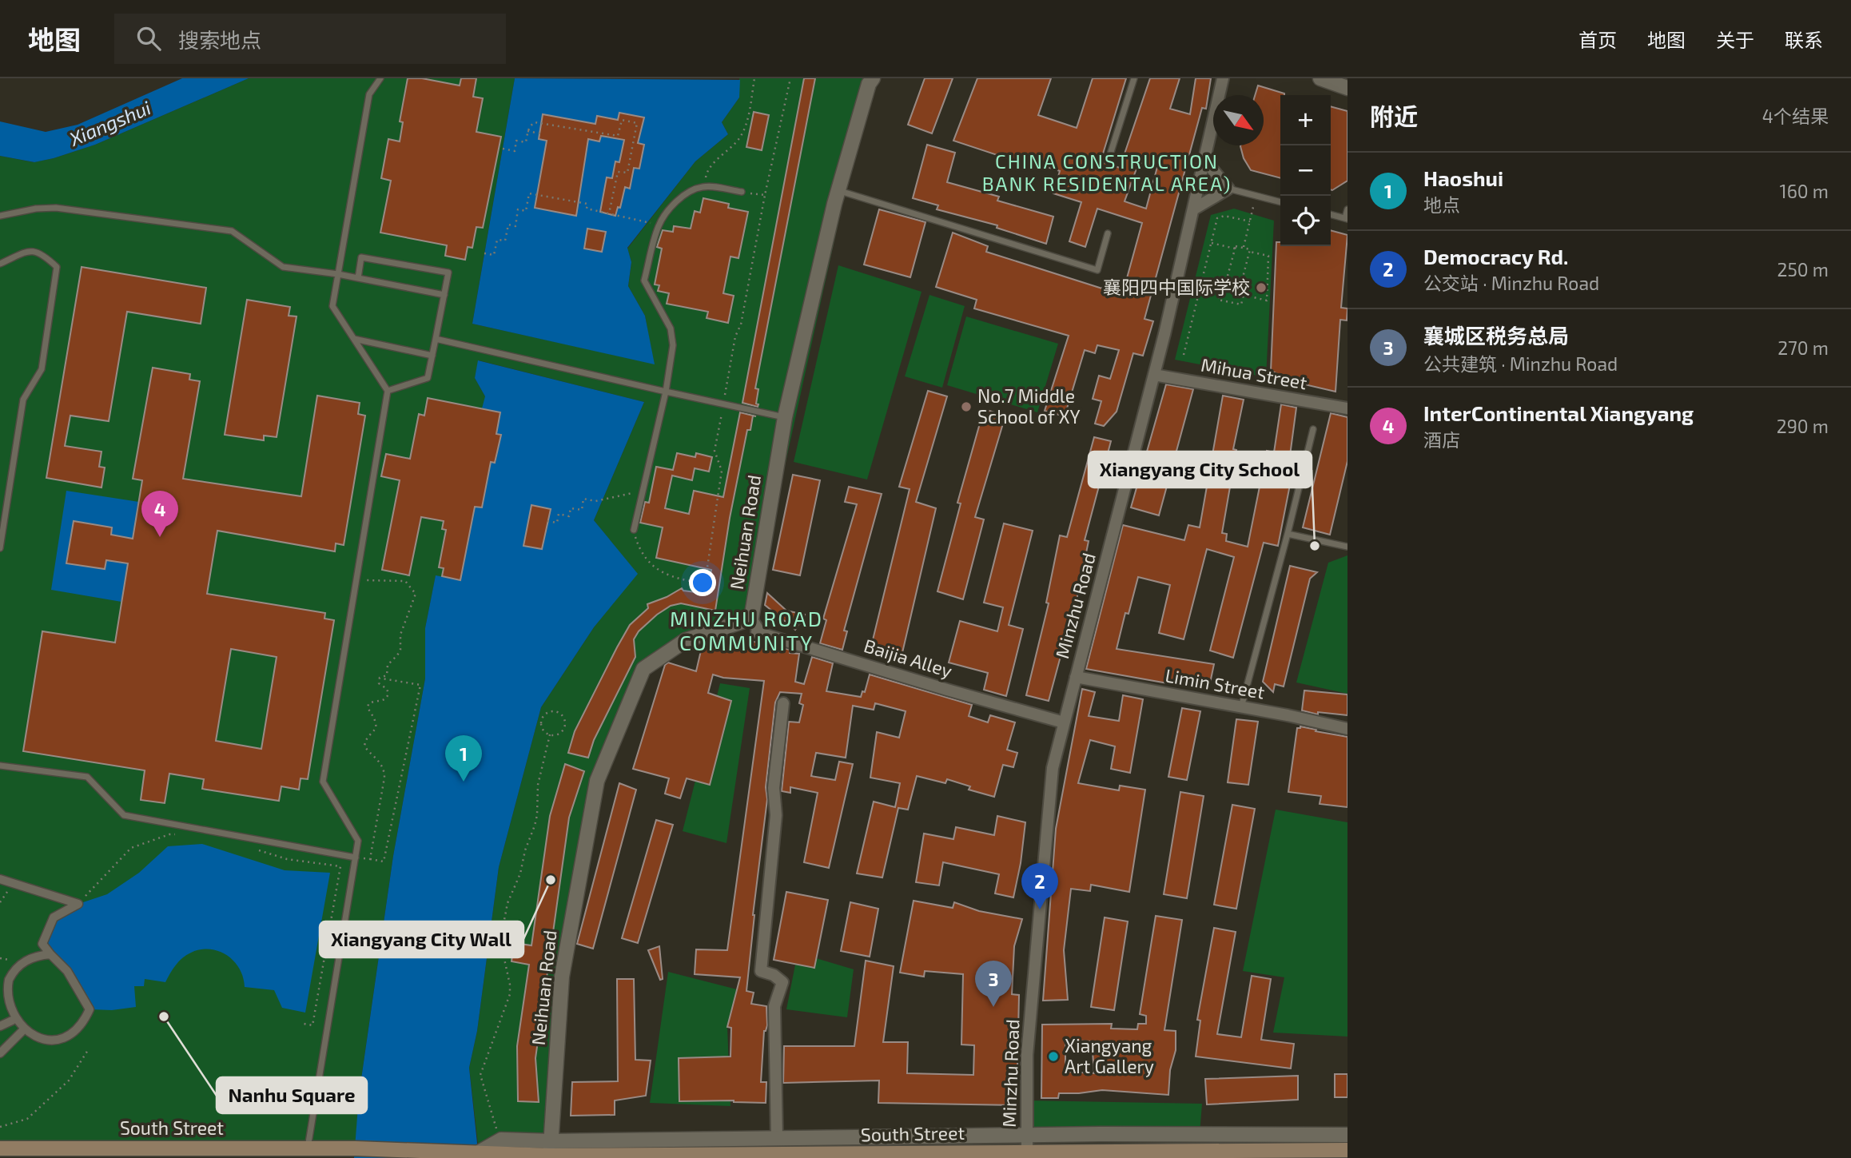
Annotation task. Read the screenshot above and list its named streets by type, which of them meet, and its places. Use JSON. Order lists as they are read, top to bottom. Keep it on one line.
{"streets":{"main road":["South Street"],"street":["Mihua Street","Neihuan Road","Minzhu Road","Baijia Alley","Limin Street"]},"crossings":[["Mihua Street","Minzhu Road"],["Neihuan Road","Baijia Alley"],["Neihuan Road","South Street"],["Minzhu Road","Baijia Alley"],["Minzhu Road","Limin Street"],["Minzhu Road","South Street"]],"districts":["CHINA CONSTRUCTION BANK RESIDENTAL AREA)","MINZHU ROAD COMMUNITY"],"water":["Xiangshui"],"places":["襄阳四中国际学校","No.7 Middle School of XY","Xiangyang City School","Xiangyang City Wall","Nanhu Square","Xiangyang Art Gallery"],"north":"bottom right","page":{"header":"地图","search":"搜索地点","nav":["首页","地图","关于","联系"],"heading":["附近","4个结果"],"map_buttons":["+","−"],"list":[{"mark":"1","name":"Haoshui","note":"地点","value":"160 m"},{"mark":"2","name":"Democracy Rd.","note":"公交站 · Minzhu Road","value":"250 m"},{"mark":"3","name":"襄城区税务总局","note":"公共建筑 · Minzhu Road","value":"270 m"},{"mark":"4","name":"InterContinental Xiangyang","note":"酒店","value":"290 m"}],"pins":["4","1","2","3"]}}
